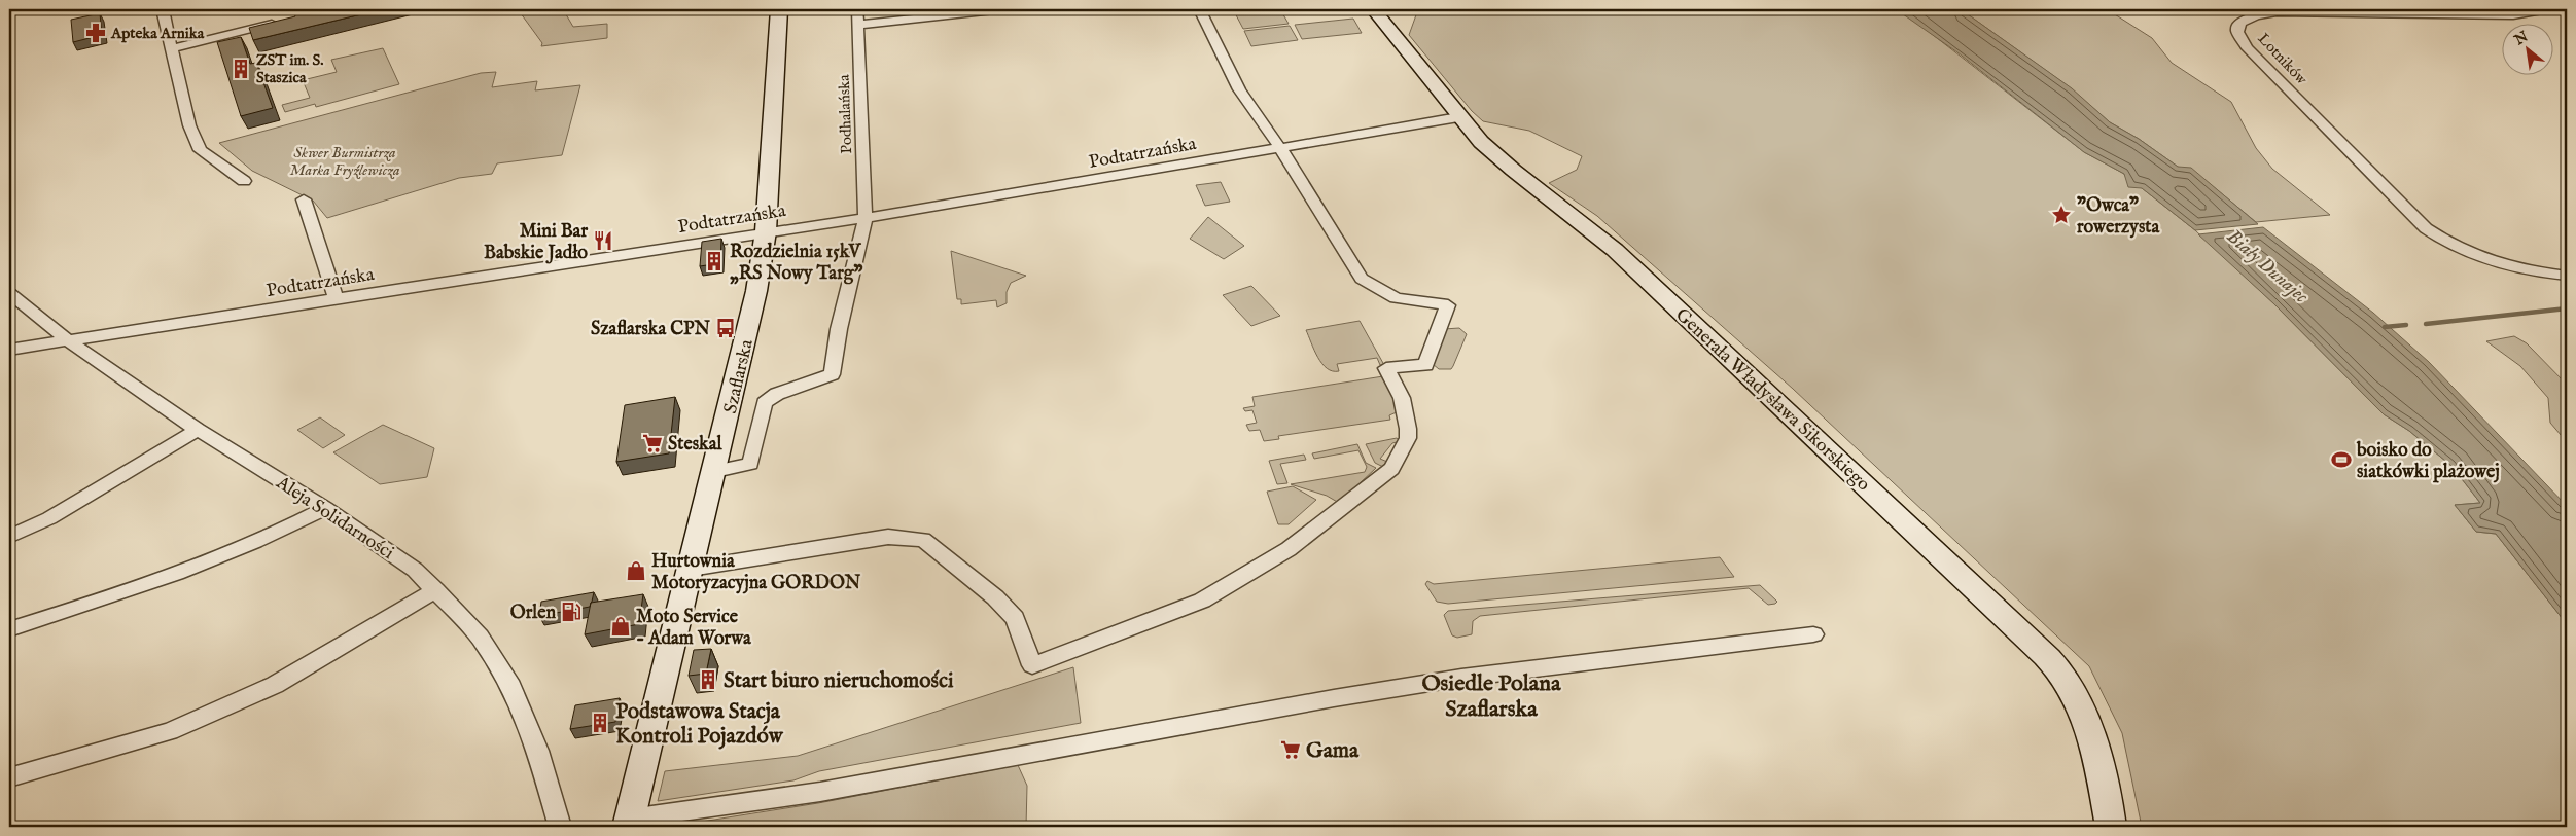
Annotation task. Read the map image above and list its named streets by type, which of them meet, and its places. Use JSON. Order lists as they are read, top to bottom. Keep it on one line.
{"streets":{"street":["Lotników","Podhalańska","Podtatrzańska","Szaflarska","Generała Władysława Sikorskiego","Aleja Solidarności"]},"crossings":[["Podhalańska","Podtatrzańska"],["Podhalańska","Szaflarska"],["Podtatrzańska","Szaflarska"],["Podtatrzańska","Generała Władysława Sikorskiego"],["Podtatrzańska","Aleja Solidarności"]],"districts":["Osiedle Polana Szaflarska"],"water":["Biały Dunajec"],"parks":["Skwer Burmistrza Marka Fryźlewicza"],"places":{"pharmacy":["Apteka Arnika"],"building":["ZST im. S. Staszica","Rozdzielnia 15kV „RS Nowy Targ”","Start biuro nieruchomości","Podstawowa Stacja Kontroli Pojazdów"],"place":["\"Owca\" rowerzysta"],"restaurant":["Mini Bar Babskie Jadło"],"bus stop":["Szaflarska CPN"],"supermarket":["Steskal","Gama"],"sports":["boisko do siatkówki plażowej"],"shop":["Hurtownia Motoryzacyjna GORDON","Moto Service - Adam Worwa"],"fuel station":["Orlen"]},"north":"top left"}
